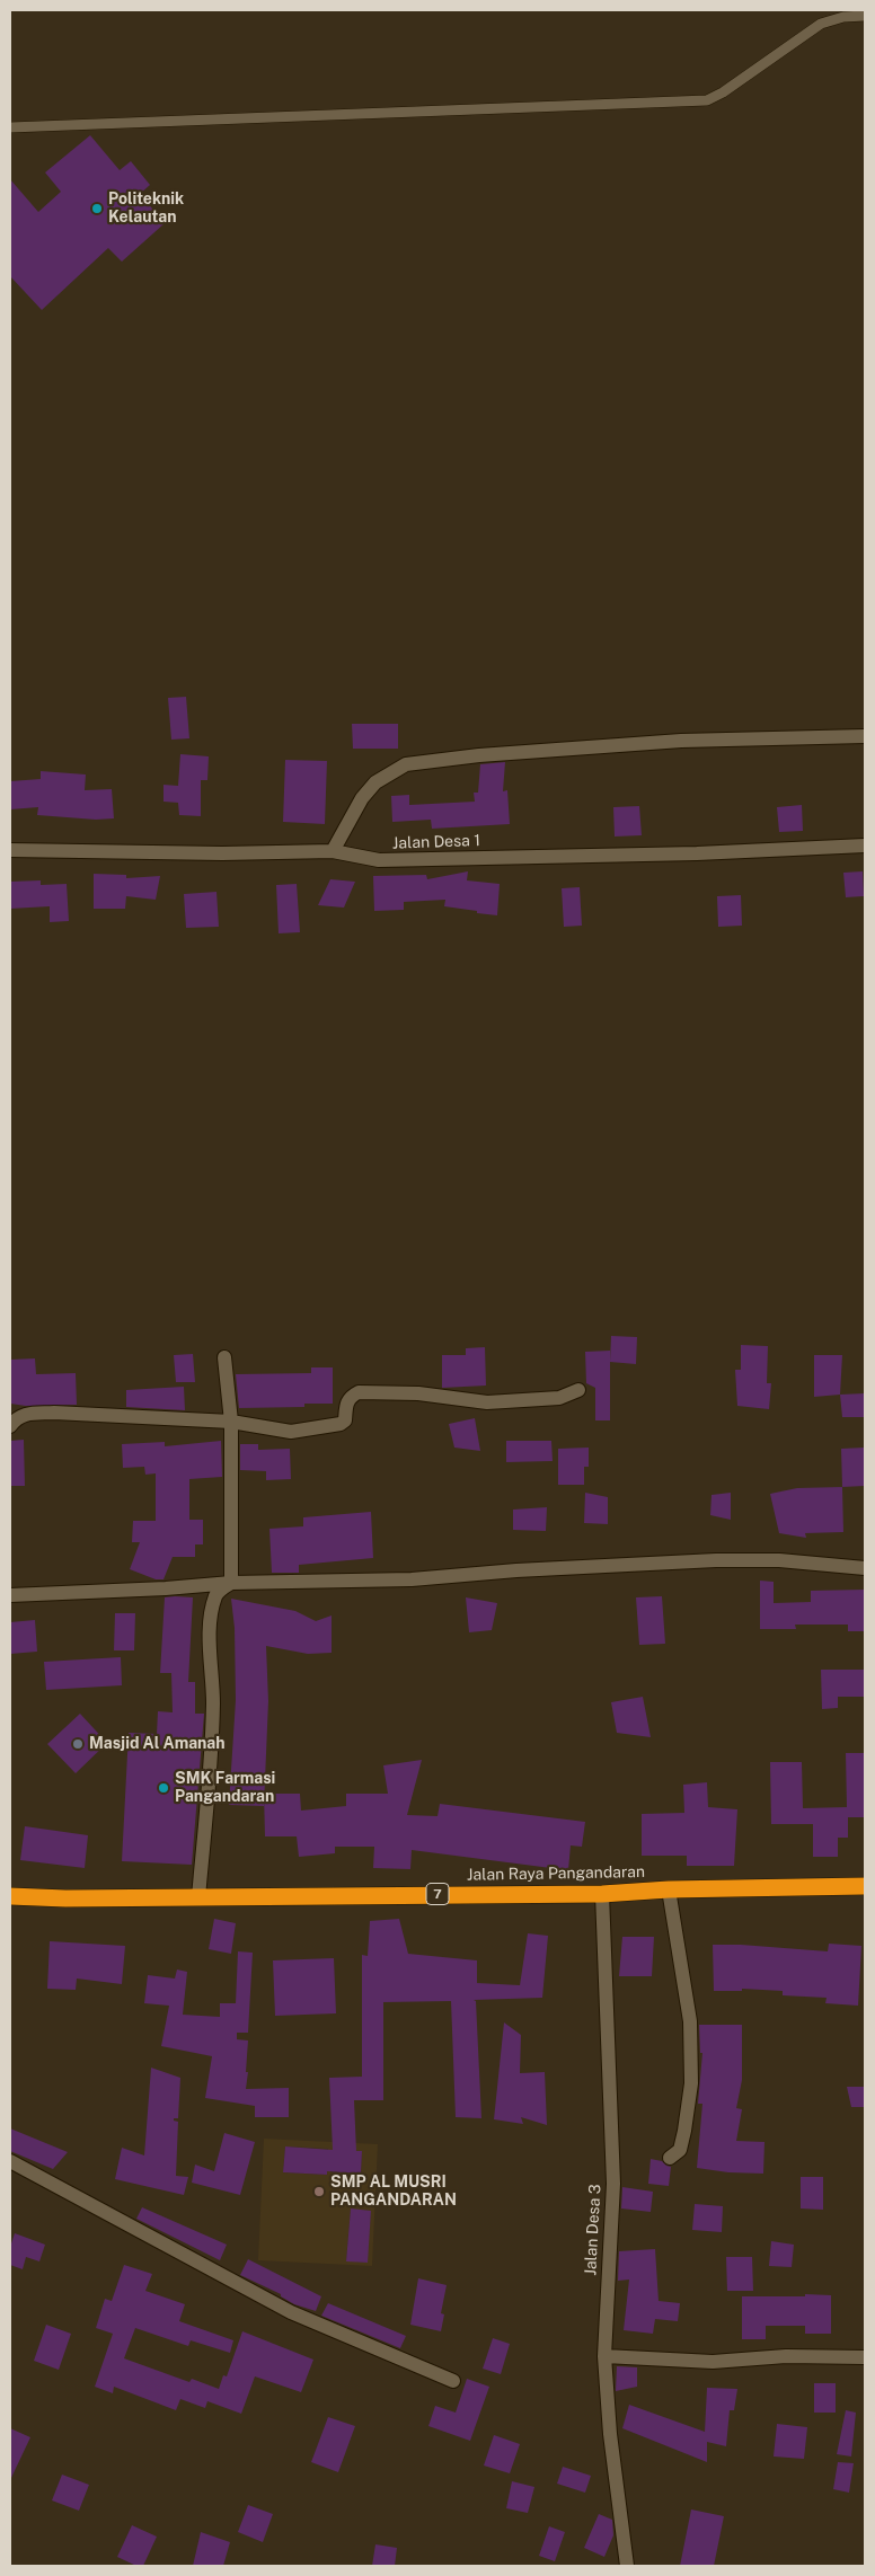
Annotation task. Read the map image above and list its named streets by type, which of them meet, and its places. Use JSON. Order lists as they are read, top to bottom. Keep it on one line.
{"streets":{"highway":["Jalan Raya Pangandaran","7"],"street":["Jalan Desa 1","Jalan Desa 3"]},"crossings":[["Jalan Raya Pangandaran","Jalan Desa 3"]],"places":["Politeknik Kelautan","Masjid Al Amanah","SMK Farmasi Pangandaran","SMP AL MUSRI PANGANDARAN"]}
